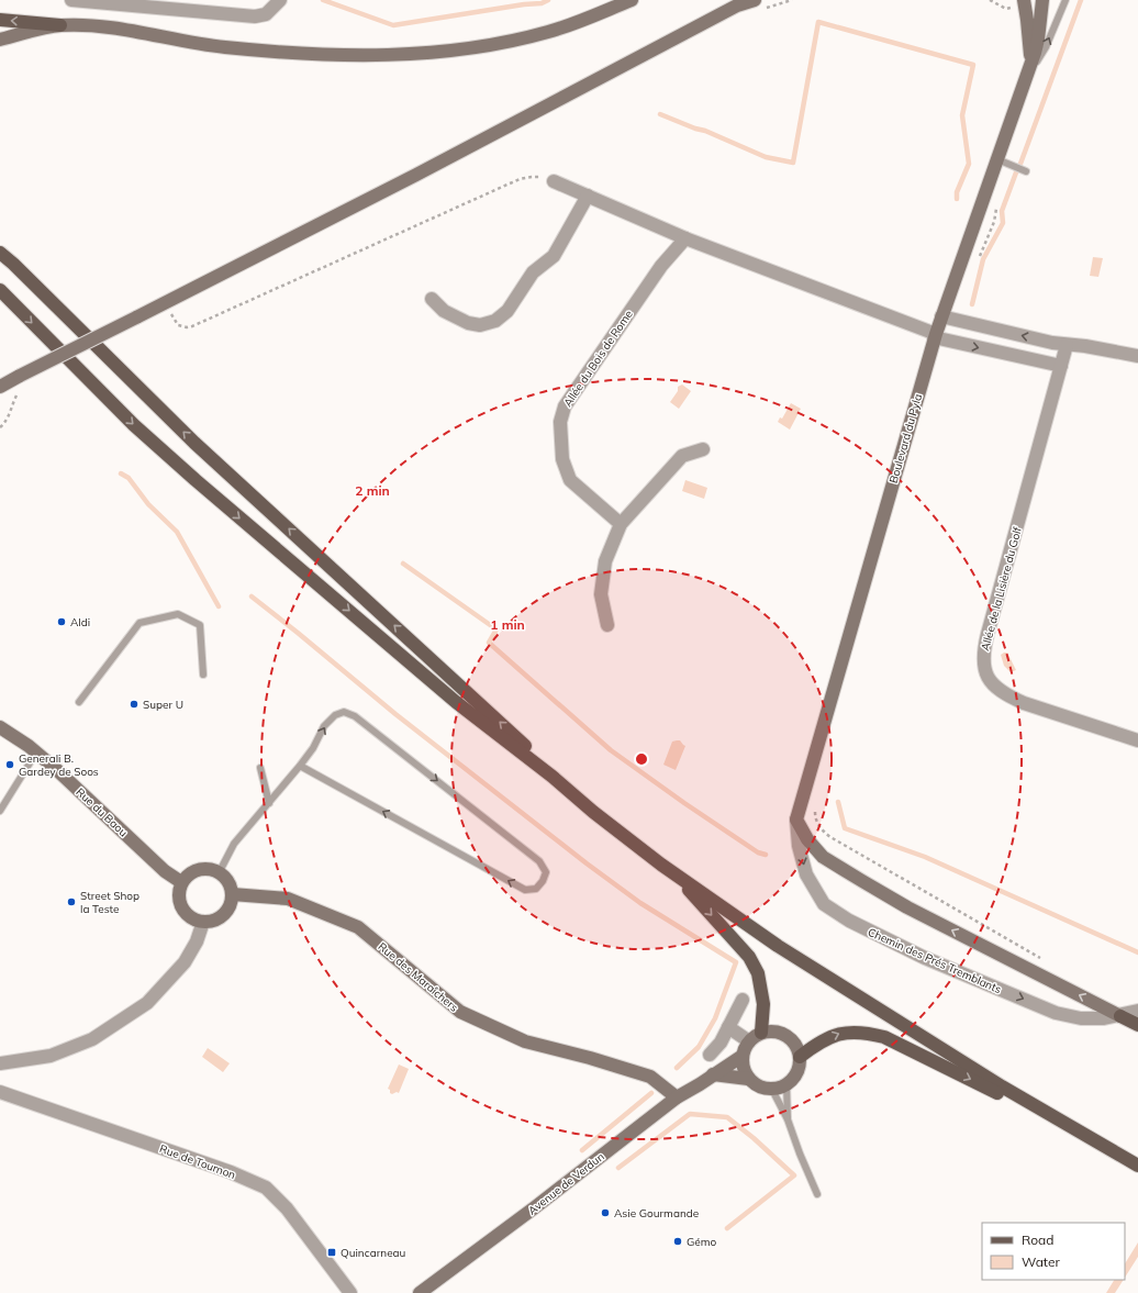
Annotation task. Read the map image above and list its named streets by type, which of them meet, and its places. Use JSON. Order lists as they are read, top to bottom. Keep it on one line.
{"streets":{"street":["Allée du Bois de Rome","Boulevard du Pyla","Allée de la Lisière du Golf","Rue du Baou","Chemin des Prés Tremblants","Rue des Maraîchers","Rue de Tournon","Avenue de Verdun"]},"crossings":[["Boulevard du Pyla","Chemin des Prés Tremblants"],["Rue du Baou","Rue des Maraîchers"],["Rue des Maraîchers","Avenue de Verdun"]],"places":{"other":["Aldi","Super U","Generali B. Gardey de Soos","Street Shop la Teste","Asie Gourmande","Gémo"],"transit":["Quincarneau"]},"legend":["Road","Water"],"rings":["2 min","1 min"]}
